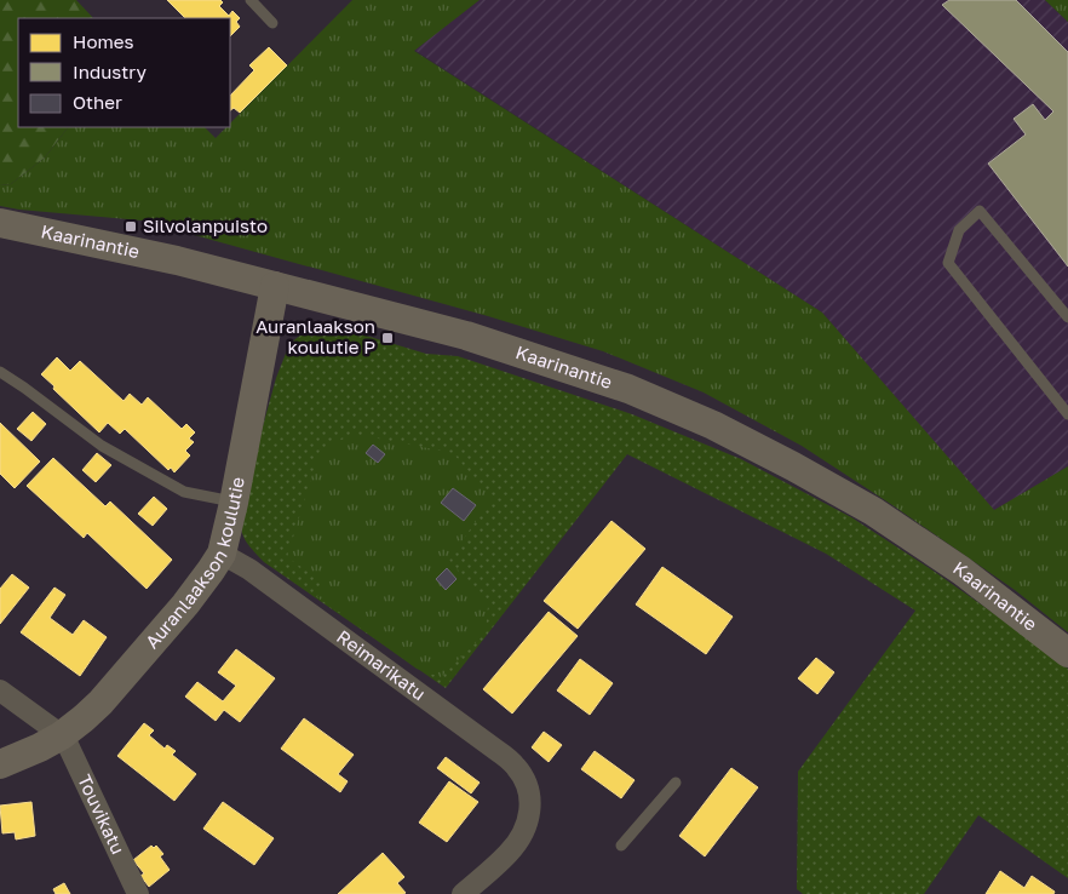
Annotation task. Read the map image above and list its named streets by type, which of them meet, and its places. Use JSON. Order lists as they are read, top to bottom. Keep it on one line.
{"streets":{"main road":["Kaarinantie","Auranlaakson koulutie"],"street":["Reimarikatu","Touvikatu"]},"crossings":[["Kaarinantie","Auranlaakson koulutie"],["Auranlaakson koulutie","Reimarikatu"],["Auranlaakson koulutie","Touvikatu"]],"places":{"transit":["Silvolanpuisto","Auranlaakson koulutie P"]},"legend":["Homes","Industry","Other"]}
